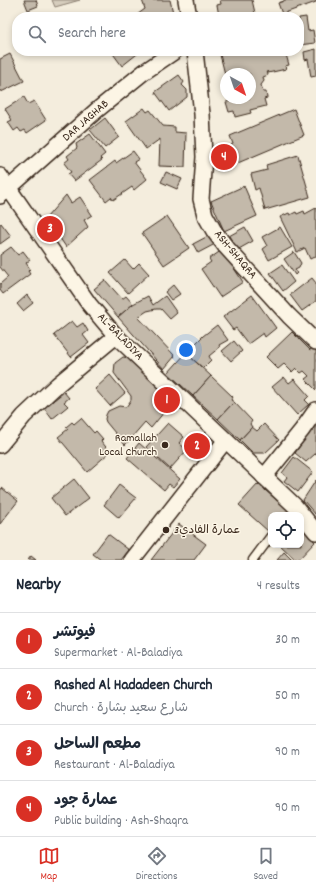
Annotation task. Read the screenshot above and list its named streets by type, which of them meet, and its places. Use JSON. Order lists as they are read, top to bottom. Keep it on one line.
{"streets":{"street":["DAR JAGHAB","ASH-SHAQRA","AL-BALADIYA"]},"crossings":[["DAR JAGHAB","AL-BALADIYA"]],"places":["Ramallah Local Church","عمارة الفادي3"],"north":"bottom right","page":{"search":"Search here","pins":["4","3","1","2"],"heading":["Nearby","4 results"],"list":[{"mark":"1","name":"فيوتشر","note":"Supermarket · Al-Baladiya","value":"30 m"},{"mark":"2","name":"Rashed Al Hadadeen Church","note":"Church · شارع سعيد بشارة","value":"50 m"},{"mark":"3","name":"مطعم الساحل","note":"Restaurant · Al-Baladiya","value":"90 m"},{"mark":"4","name":"عمارة جود","note":"Public building · Ash-Shaqra","value":"90 m"}],"nav":["Map","Directions","Saved"]}}
